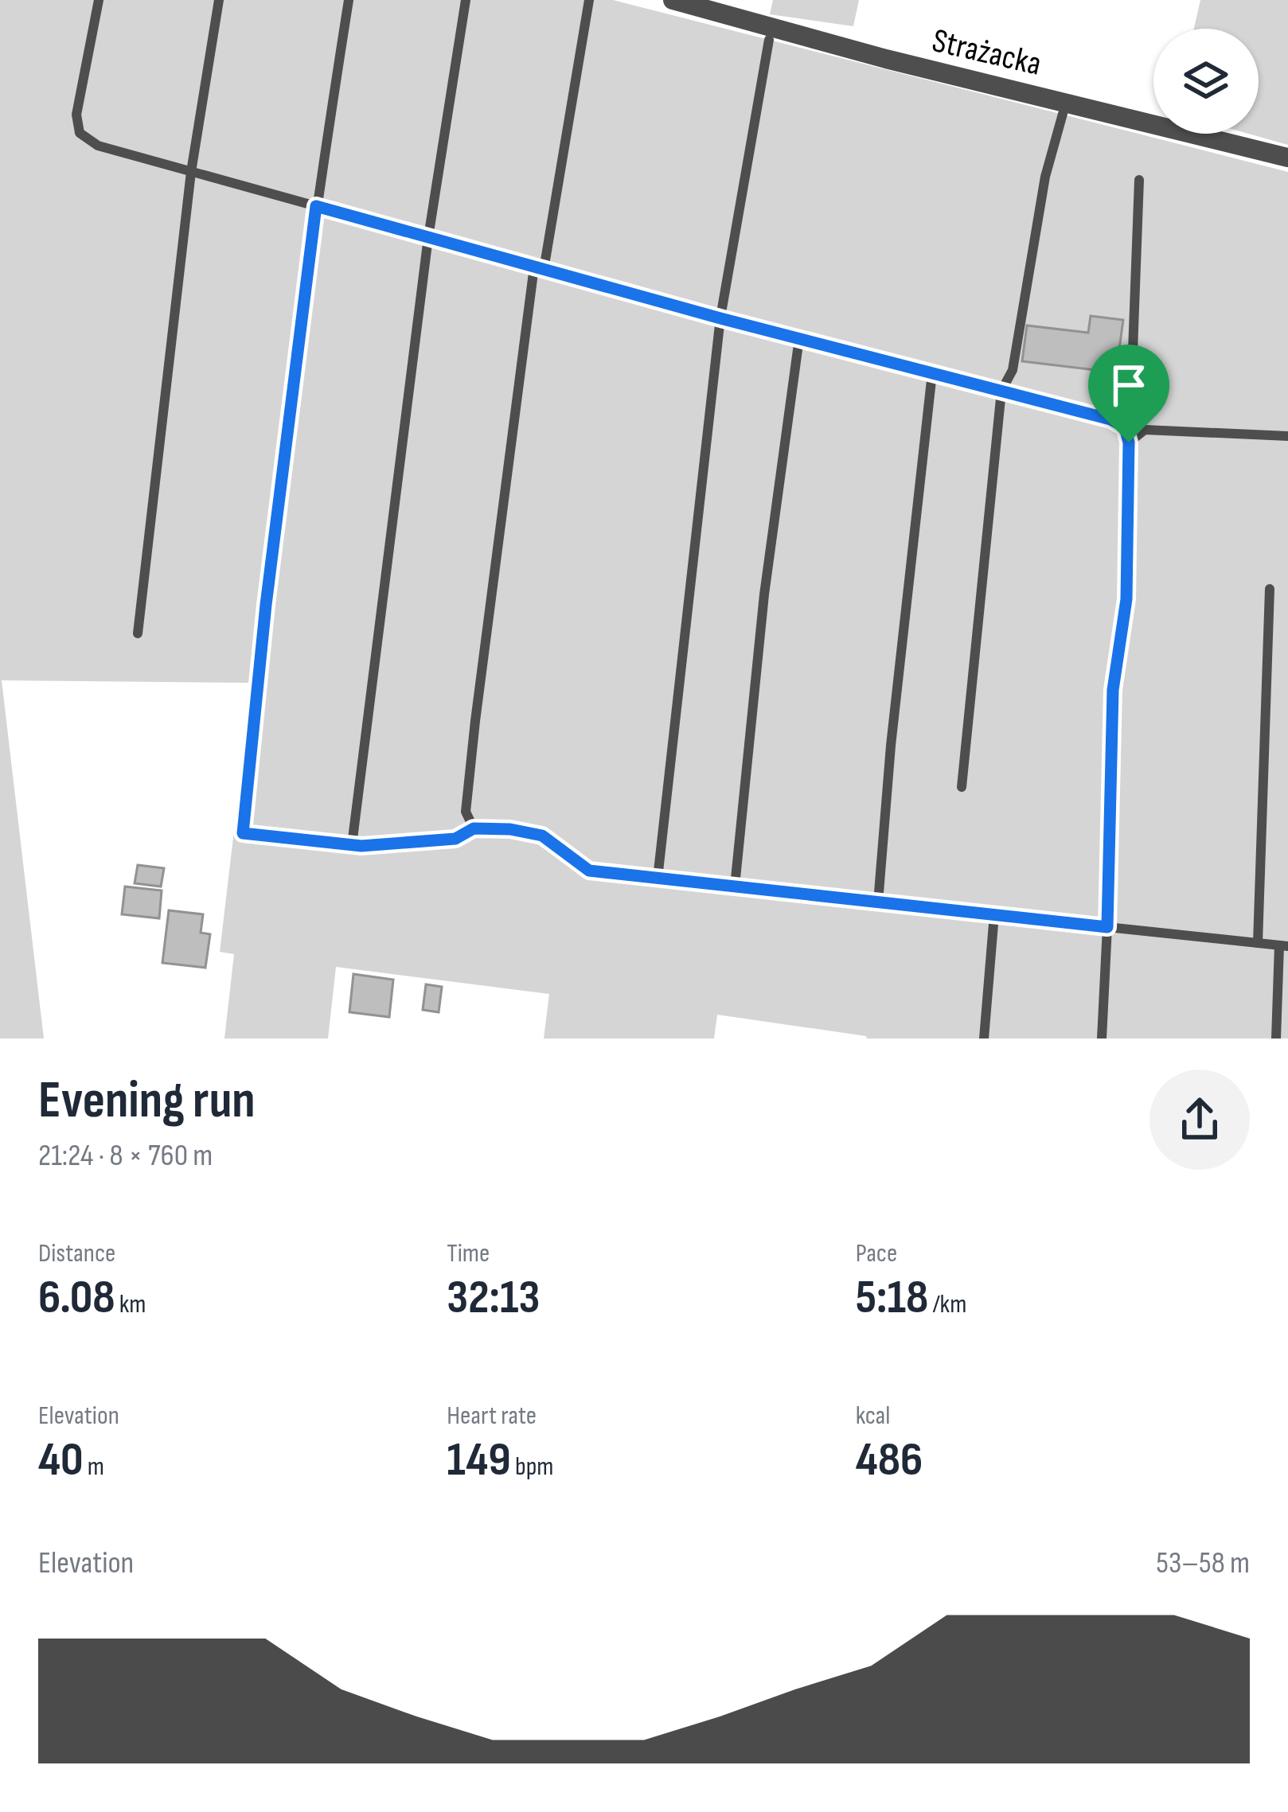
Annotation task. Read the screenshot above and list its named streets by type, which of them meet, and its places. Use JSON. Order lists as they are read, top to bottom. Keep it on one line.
{"streets":{"street":["Strażacka"]},"page":{"heading":["Evening run","21:24 · 8 × 760 m"],"stats":[["Distance","6.08 km"],["Time","32:13"],["Pace","5:18 /km"],["Elevation","40 m"],["Heart rate","149 bpm"],["kcal","486"]],"chart":["Elevation","53–58 m"]}}
